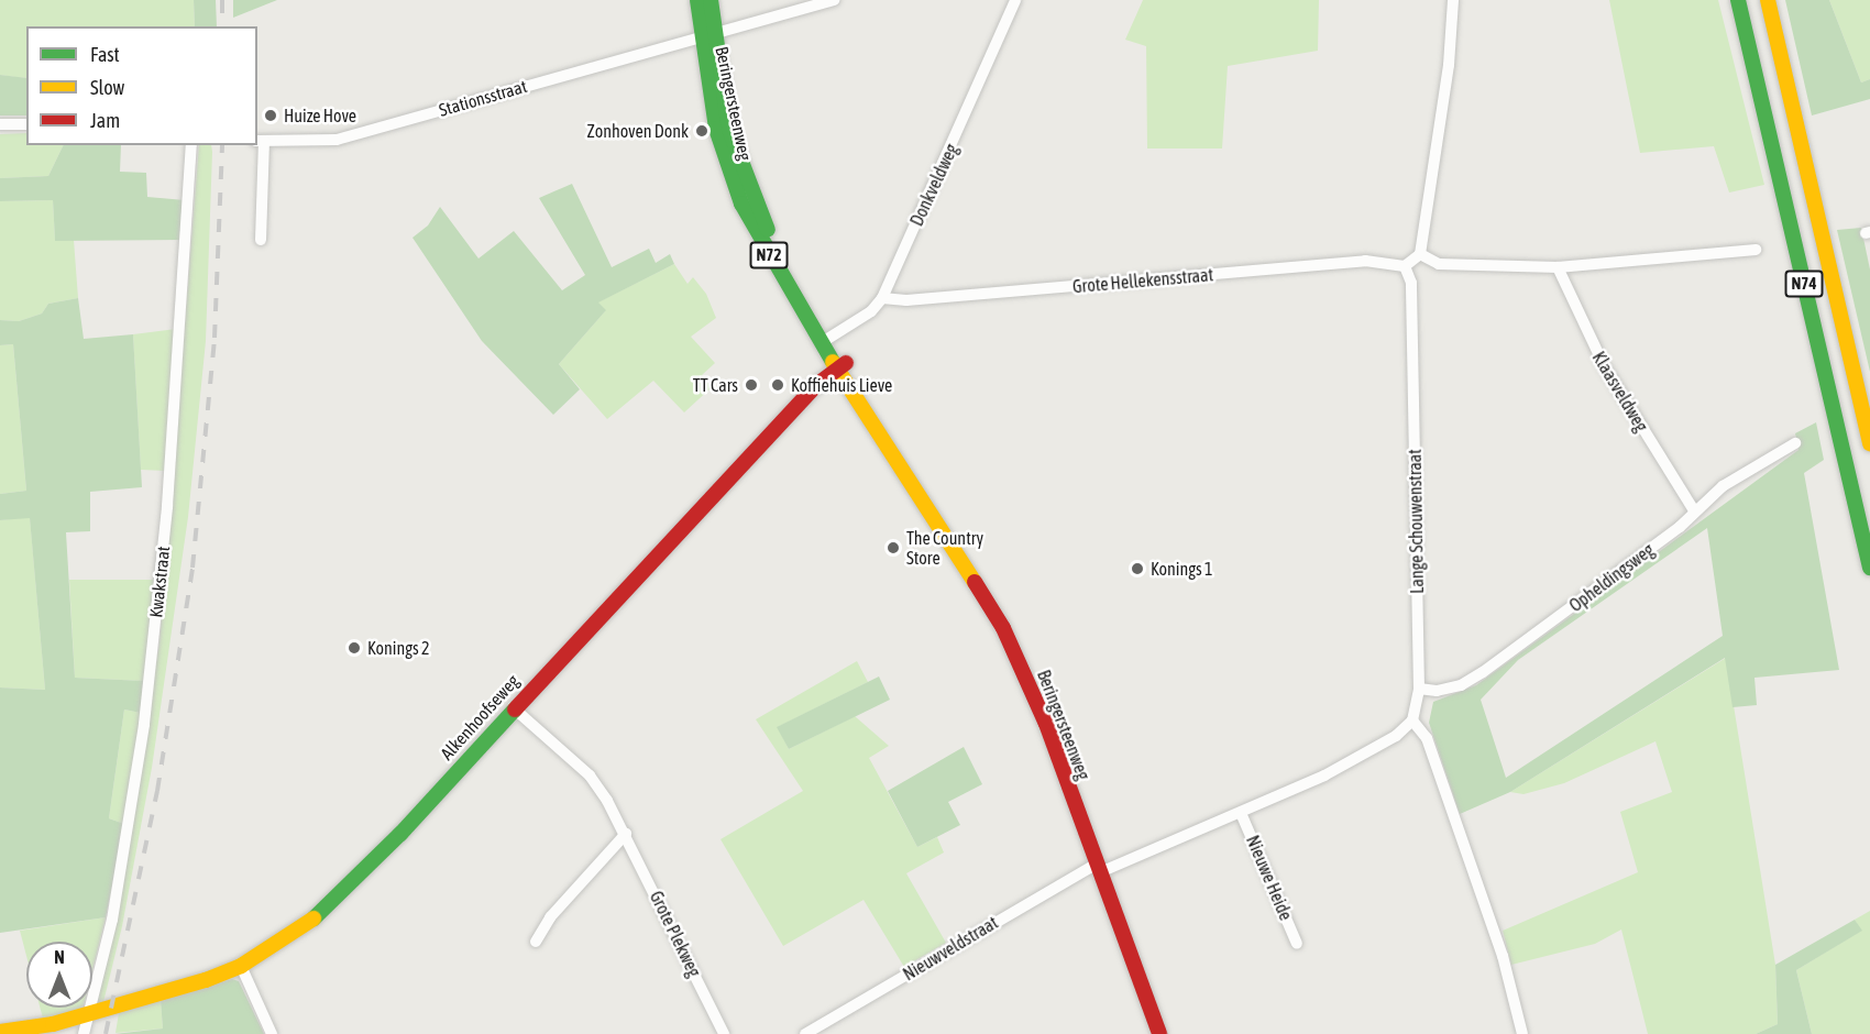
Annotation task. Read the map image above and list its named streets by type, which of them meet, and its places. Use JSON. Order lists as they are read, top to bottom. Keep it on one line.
{"streets":{"main road":["Beringersteenweg","N72","N74","Alkenhoofseweg"],"street":["Stationsstraat","Donkveldweg","Grote Hellekensstraat","Klaasveldweg","Lange Schouwenstraat","Opheldingsweg","Kwakstraat","Nieuwe Heide","Grote Plekweg","Nieuwveldstraat"]},"crossings":[["Stationsstraat","Beringersteenweg"],["Stationsstraat","N72"],["Beringersteenweg","Donkveldweg"],["Beringersteenweg","N72"],["Beringersteenweg","Alkenhoofseweg"],["Beringersteenweg","Nieuwveldstraat"],["Donkveldweg","Grote Hellekensstraat"],["Grote Hellekensstraat","Lange Schouwenstraat"],["Klaasveldweg","Opheldingsweg"],["Lange Schouwenstraat","Opheldingsweg"],["Kwakstraat","Alkenhoofseweg"],["Alkenhoofseweg","Grote Plekweg"]],"places":["Huize Hove","Zonhoven Donk","TT Cars","Koffiehuis Lieve","The Country Store","Konings 1","Konings 2"],"legend":["Fast","Slow","Jam"],"north":"top"}
